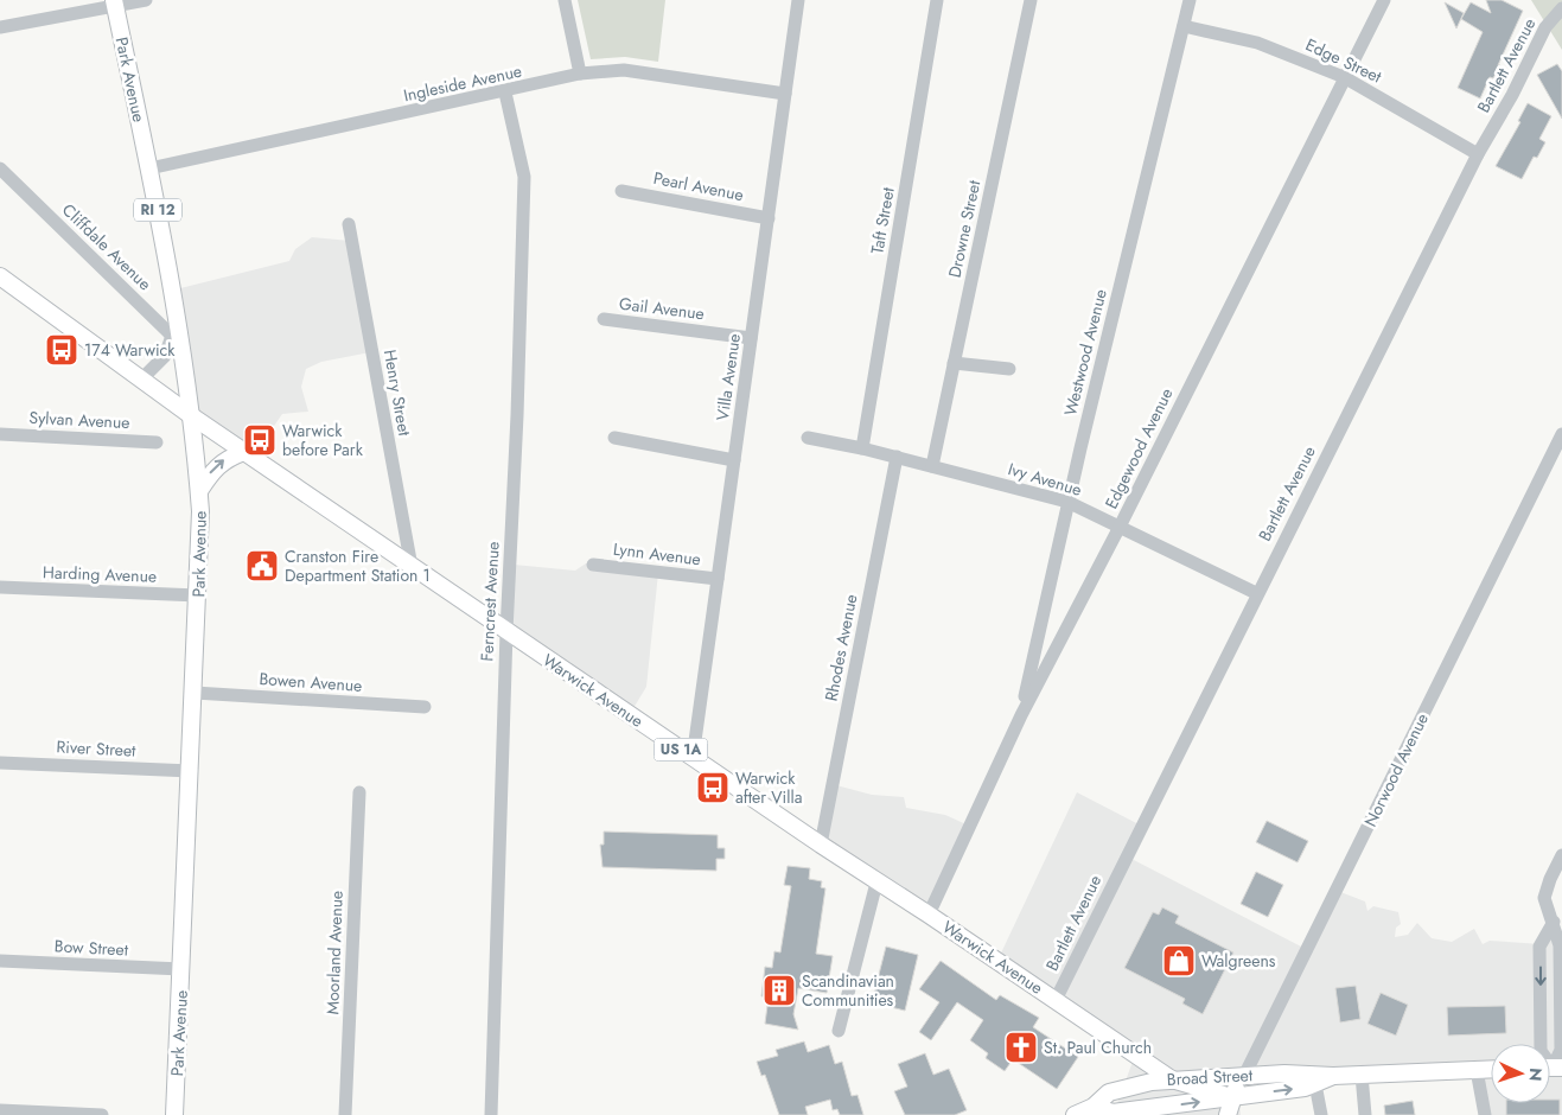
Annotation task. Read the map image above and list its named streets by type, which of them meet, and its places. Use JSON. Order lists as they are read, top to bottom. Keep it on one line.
{"streets":{"main road":["Park Avenue","RI 12","Warwick Avenue","US 1A","Norwood Avenue","Broad Street"],"street":["Edge Street","Bartlett Avenue","Ingleside Avenue","Pearl Avenue","Taft Street","Drowne Street","Cliffdale Avenue","Gail Avenue","Westwood Avenue","Villa Avenue","Henry Street","Sylvan Avenue","Edgewood Avenue","Ivy Avenue","Lynn Avenue","Harding Avenue","Ferncrest Avenue","Rhodes Avenue","Bowen Avenue","River Street","Bow Street","Moorland Avenue"]},"crossings":[["Edge Street","Bartlett Avenue"],["Edge Street","Westwood Avenue"],["Edge Street","Edgewood Avenue"],["Bartlett Avenue","Ivy Avenue"],["Bartlett Avenue","Warwick Avenue"],["Park Avenue","Ingleside Avenue"],["Park Avenue","Harding Avenue"],["Park Avenue","Bowen Avenue"],["Park Avenue","Warwick Avenue"],["Park Avenue","River Street"],["Park Avenue","Bow Street"],["Ingleside Avenue","Villa Avenue"],["Ingleside Avenue","Ferncrest Avenue"],["Pearl Avenue","Villa Avenue"],["Taft Street","Ivy Avenue"],["Drowne Street","Ivy Avenue"],["Gail Avenue","Villa Avenue"],["Westwood Avenue","Edgewood Avenue"],["Westwood Avenue","Ivy Avenue"],["Villa Avenue","Lynn Avenue"],["Villa Avenue","Warwick Avenue"],["Henry Street","Warwick Avenue"],["Edgewood Avenue","Ivy Avenue"],["Edgewood Avenue","Warwick Avenue"],["Ivy Avenue","Rhodes Avenue"],["Ferncrest Avenue","Warwick Avenue"],["Rhodes Avenue","Warwick Avenue"],["Warwick Avenue","Norwood Avenue"],["Warwick Avenue","Broad Street"],["Norwood Avenue","Broad Street"]],"places":{"bus stop":["174 Warwick","Warwick before Park","Warwick after Villa"],"public building":["Cranston Fire Department Station 1"],"shop":["Walgreens"],"building":["Scandinavian Communities"],"church":["St. Paul Church"]},"north":"right"}
